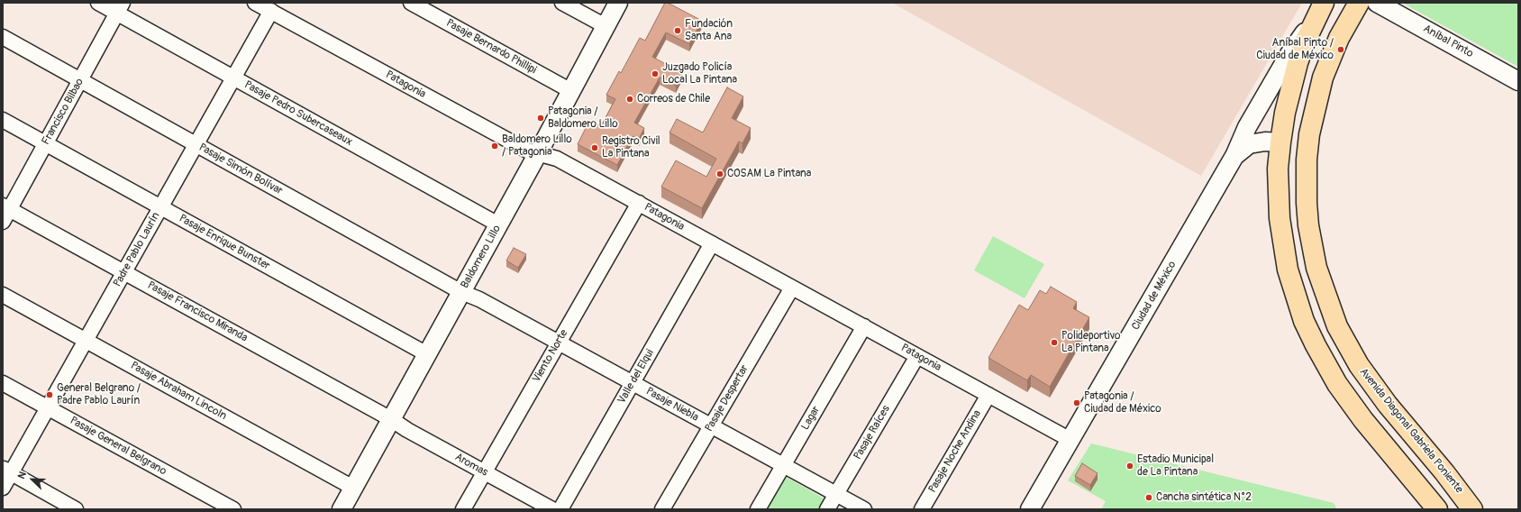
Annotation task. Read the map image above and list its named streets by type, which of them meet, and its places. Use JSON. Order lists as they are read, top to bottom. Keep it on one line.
{"streets":{"main road":["Avenida Diagonal Gabriela Poniente"],"street":["Aníbal Pinto","Pasaje Bernardo Phillipi","Patagonia","Francisco Bilbao","Pasaje Pedro Subercaseaux","Pasaje Simón Bolívar","Pasaje Enrique Bunster","Padre Pablo Laurín","Baldomero Lillo","Ciudad de México","Pasaje Francisco Miranda","Viento Norte","Valle del Elqui","Pasaje Abraham Lincoln","Pasaje Despertar","Pasaje Niebla","Lagar","Pasaje Raíces","Pasaje General Belgrano","Pasaje Noche Andina","Aromas"]},"crossings":[["Pasaje Bernardo Phillipi","Baldomero Lillo"],["Patagonia","Padre Pablo Laurín"],["Patagonia","Baldomero Lillo"],["Patagonia","Ciudad de México"],["Patagonia","Viento Norte"],["Patagonia","Valle del Elqui"],["Patagonia","Pasaje Despertar"],["Patagonia","Lagar"],["Patagonia","Pasaje Raíces"],["Patagonia","Pasaje Noche Andina"],["Francisco Bilbao","Pasaje Pedro Subercaseaux"],["Francisco Bilbao","Pasaje Simón Bolívar"],["Francisco Bilbao","Pasaje Enrique Bunster"],["Francisco Bilbao","Pasaje Francisco Miranda"],["Pasaje Pedro Subercaseaux","Padre Pablo Laurín"],["Pasaje Pedro Subercaseaux","Baldomero Lillo"],["Pasaje Simón Bolívar","Padre Pablo Laurín"],["Pasaje Simón Bolívar","Baldomero Lillo"],["Pasaje Simón Bolívar","Pasaje Niebla"],["Pasaje Enrique Bunster","Padre Pablo Laurín"],["Pasaje Enrique Bunster","Baldomero Lillo"],["Padre Pablo Laurín","Pasaje Francisco Miranda"],["Padre Pablo Laurín","Pasaje Abraham Lincoln"],["Padre Pablo Laurín","Pasaje General Belgrano"],["Baldomero Lillo","Pasaje Francisco Miranda"],["Baldomero Lillo","Pasaje Abraham Lincoln"],["Baldomero Lillo","Aromas"],["Pasaje Francisco Miranda","Aromas"],["Viento Norte","Pasaje Niebla"],["Viento Norte","Aromas"],["Valle del Elqui","Pasaje Niebla"],["Pasaje Despertar","Pasaje Niebla"],["Pasaje Niebla","Lagar"],["Pasaje Niebla","Pasaje Raíces"]],"places":["Fundación Santa Ana","Aníbal Pinto / Ciudad de México","Juzgado Policía Local La Pintana","Correos de Chile","Patagonia / Baldomero Lillo","Baldomero Lillo / Patagonia","Registro Civil La Pintana","COSAM La Pintana","Polideportivo La Pintana","General Belgrano / Padre Pablo Laurín","Patagonia / Ciudad de México","Estadio Municipal de La Pintana","Cancha sintética N°2"],"north":"top left"}
